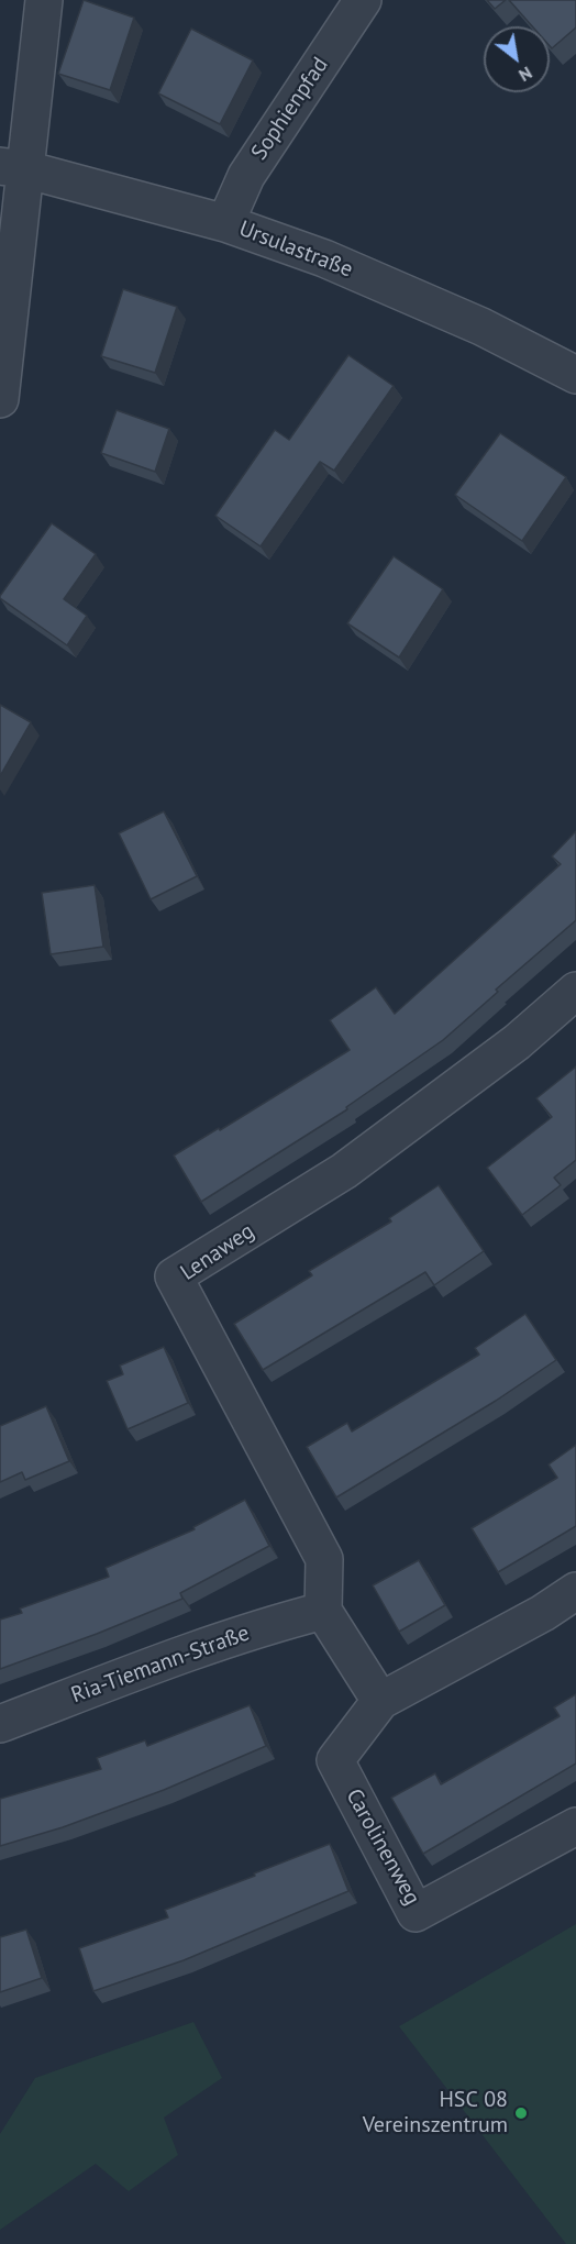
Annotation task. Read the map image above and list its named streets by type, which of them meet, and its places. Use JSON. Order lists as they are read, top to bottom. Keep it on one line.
{"streets":{"street":["Sophienpfad","Ursulastraße","Lenaweg","Ria-Tiemann-Straße","Carolinenweg"]},"crossings":[["Sophienpfad","Ursulastraße"],["Lenaweg","Ria-Tiemann-Straße"]],"places":["HSC 08 Vereinszentrum"],"north":"bottom right"}
